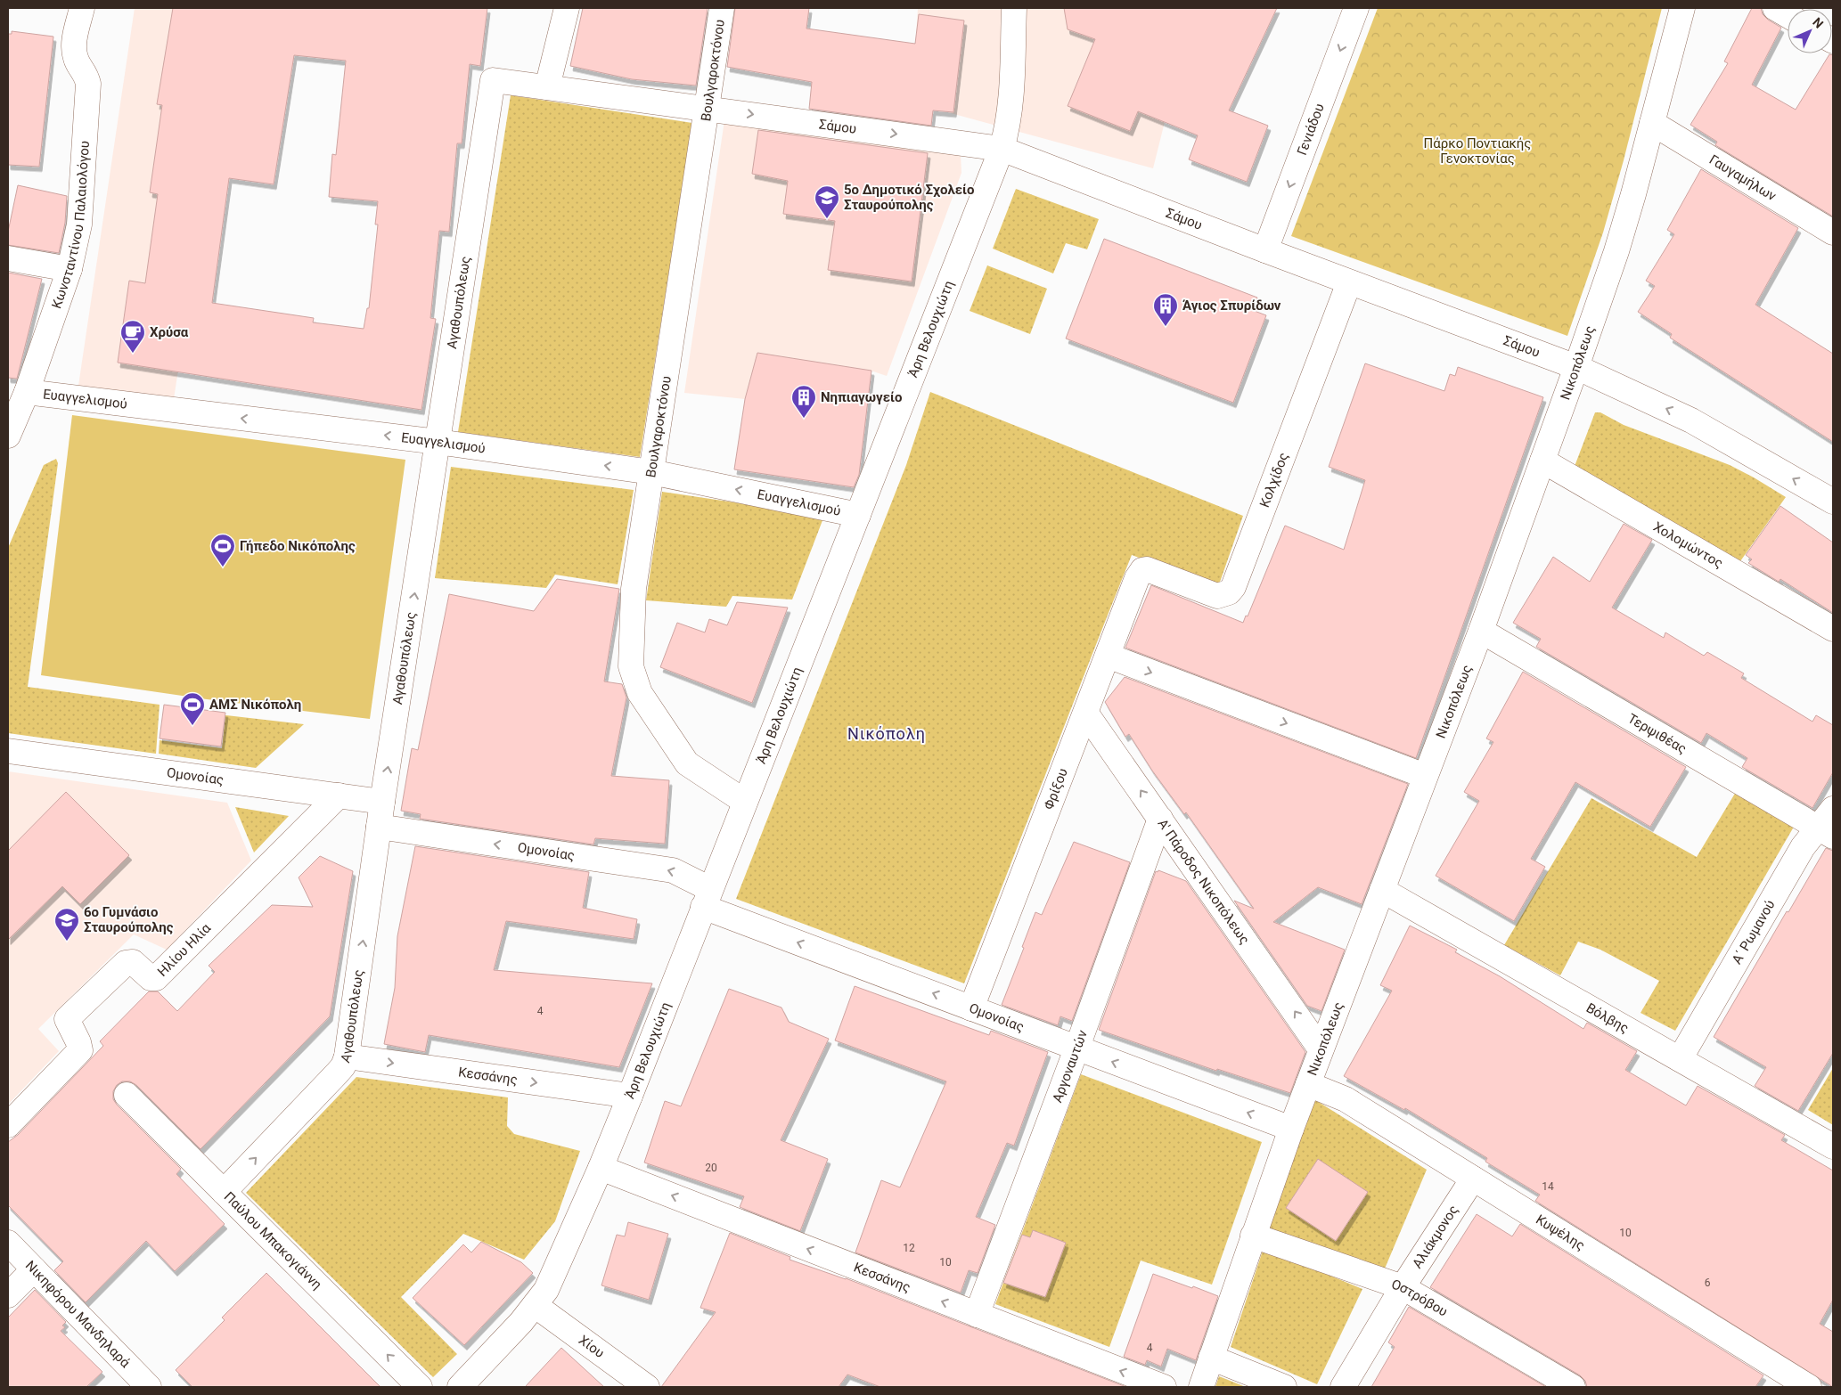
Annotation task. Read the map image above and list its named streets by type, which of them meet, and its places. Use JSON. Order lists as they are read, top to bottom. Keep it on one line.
{"streets":{"street":["Βουλγαροκτόνου","Σάμου","Γενιάδου","Γαυγαμήλων","Κωνσταντίνου Παλαιολόγου","Αγαθουπόλεως","Άρη Βελουχιώτη","Νικοπόλεως","Ευαγγελισμού","Κολχίδος","Χολομώντος","Τερψιθέας","Ομονοίας","Φρίξου","Α' Πάροδος Νικοπόλεως","Α΄ Ρωμανού","Ηλίου Ηλία","Βόλβης","Αργοναυτών","Κεσσάνης","Κυψέλης","Αλιάκμονος","Παύλου Μπακογιάννη","Οστρόβου","Νικηφόρου Μανδηλαρά","Χίου"]},"crossings":[["Βουλγαροκτόνου","Σάμου"],["Βουλγαροκτόνου","Άρη Βελουχιώτη"],["Βουλγαροκτόνου","Ευαγγελισμού"],["Σάμου","Γενιάδου"],["Σάμου","Αγαθουπόλεως"],["Σάμου","Άρη Βελουχιώτη"],["Σάμου","Νικοπόλεως"],["Σάμου","Κολχίδος"],["Γαυγαμήλων","Νικοπόλεως"],["Κωνσταντίνου Παλαιολόγου","Ευαγγελισμού"],["Αγαθουπόλεως","Ευαγγελισμού"],["Αγαθουπόλεως","Ομονοίας"],["Αγαθουπόλεως","Κεσσάνης"],["Αγαθουπόλεως","Παύλου Μπακογιάννη"],["Άρη Βελουχιώτη","Ευαγγελισμού"],["Άρη Βελουχιώτη","Ομονοίας"],["Άρη Βελουχιώτη","Κεσσάνης"],["Άρη Βελουχιώτη","Χίου"],["Νικοπόλεως","Χολομώντος"],["Νικοπόλεως","Τερψιθέας"],["Νικοπόλεως","Ομονοίας"],["Νικοπόλεως","Α' Πάροδος Νικοπόλεως"],["Νικοπόλεως","Βόλβης"],["Νικοπόλεως","Κυψέλης"],["Νικοπόλεως","Οστρόβου"],["Κολχίδος","Φρίξου"],["Τερψιθέας","Α΄ Ρωμανού"],["Ομονοίας","Φρίξου"],["Ομονοίας","Ηλίου Ηλία"],["Ομονοίας","Αργοναυτών"],["Φρίξου","Α' Πάροδος Νικοπόλεως"],["Α' Πάροδος Νικοπόλεως","Αργοναυτών"],["Α΄ Ρωμανού","Βόλβης"],["Αργοναυτών","Κεσσάνης"],["Κυψέλης","Αλιάκμονος"],["Αλιάκμονος","Οστρόβου"]],"one_way":["Γενιάδου","Αγαθουπόλεως","Ευαγγελισμού","Ομονοίας","Α' Πάροδος Νικοπόλεως","Παύλου Μπακογιάννη"],"districts":["Νικόπολη"],"parks":["Πάρκο Ποντιακής Γενοκτονίας"],"places":{"school or university":["5ο Δημοτικό Σχολείο Σταυρούπολης","6ο Γυμνάσιο Σταυρούπολης"],"building":["Άγιος Σπυρίδων","Νηπιαγωγείο"],"cafe":["Χρύσα"],"sports":["Γήπεδο Νικόπολης","ΑΜΣ Νικόπολη"]},"house_numbers":["4","20","14","10","12","10","6","4"],"north":"top right"}
